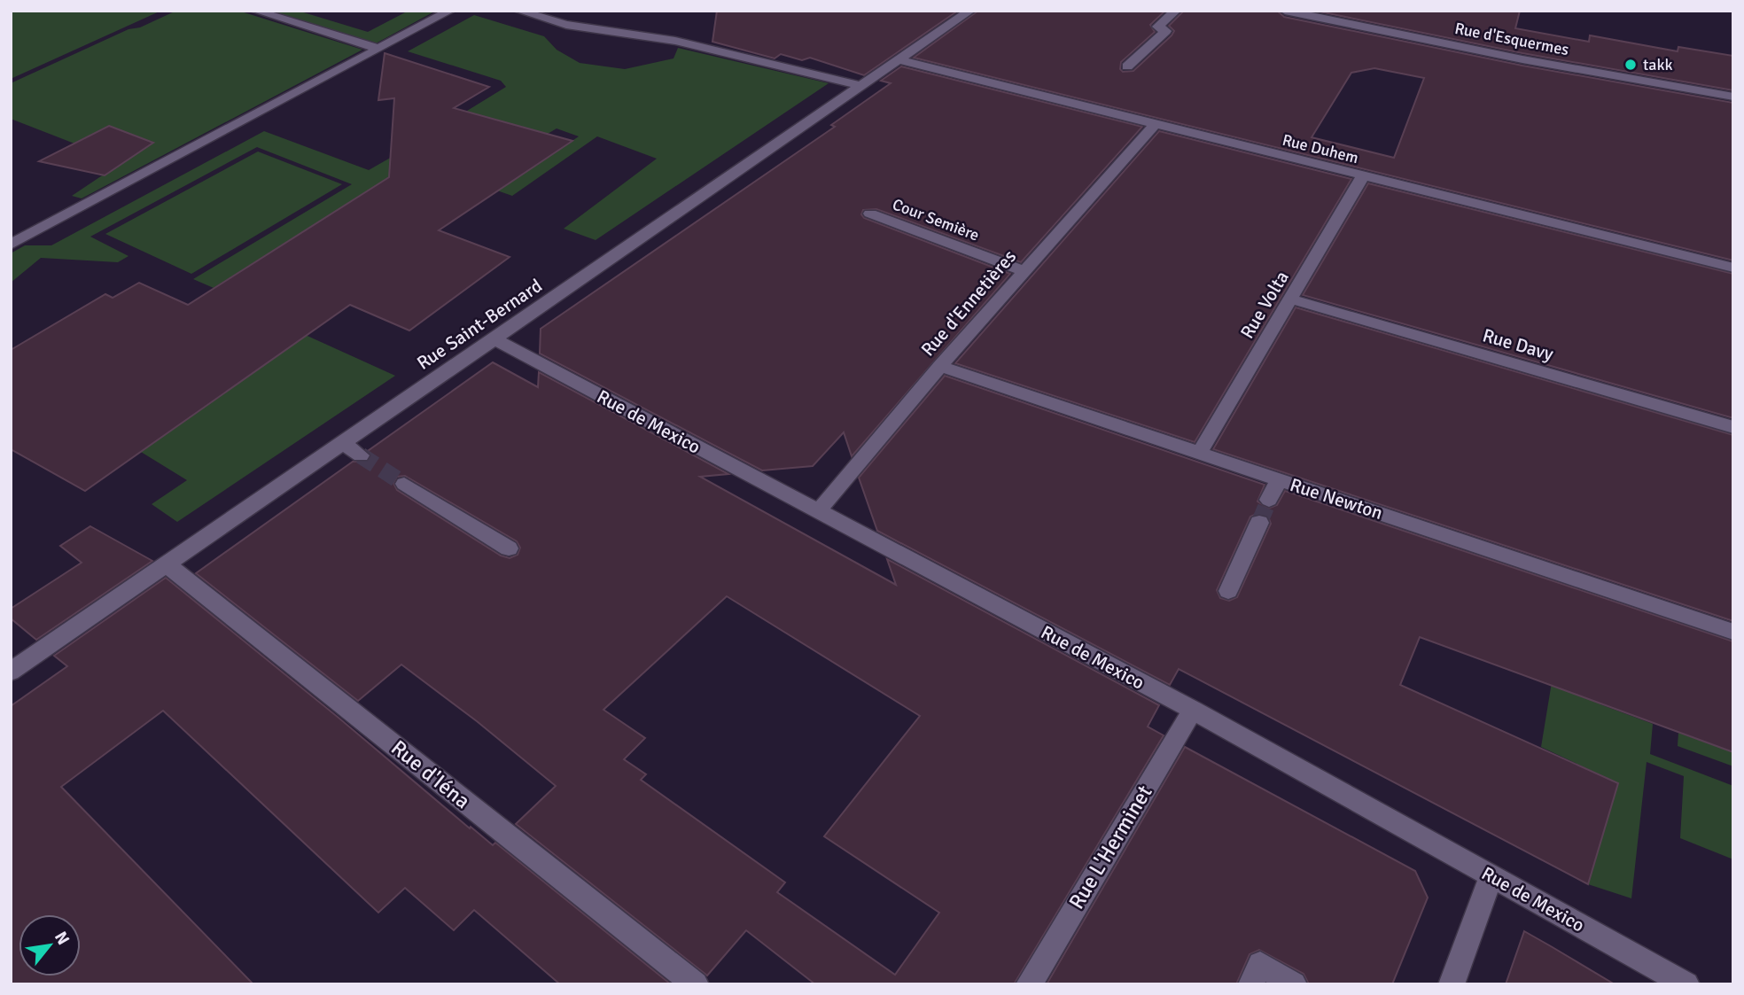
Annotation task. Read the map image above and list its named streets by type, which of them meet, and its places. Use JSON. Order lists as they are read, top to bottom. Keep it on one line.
{"streets":{"street":["Rue d'Esquermes","Rue Duhem","Cour Semière","Rue d'Ennetières","Rue Volta","Rue Saint-Bernard","Rue Davy","Rue de Mexico","Rue Newton","Rue d'Iéna","Rue L'Herminet"]},"crossings":[["Rue Duhem","Rue d'Ennetières"],["Rue Duhem","Rue Volta"],["Rue Duhem","Rue Saint-Bernard"],["Cour Semière","Rue d'Ennetières"],["Rue d'Ennetières","Rue de Mexico"],["Rue d'Ennetières","Rue Newton"],["Rue Volta","Rue Davy"],["Rue Volta","Rue Newton"],["Rue Saint-Bernard","Rue de Mexico"],["Rue Saint-Bernard","Rue d'Iéna"],["Rue de Mexico","Rue L'Herminet"]],"places":["takk"],"north":"top right"}
